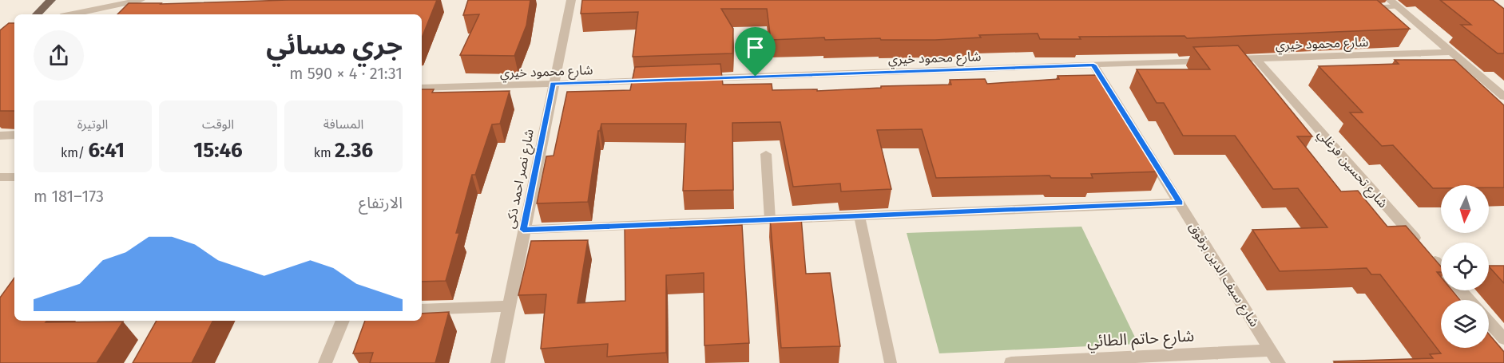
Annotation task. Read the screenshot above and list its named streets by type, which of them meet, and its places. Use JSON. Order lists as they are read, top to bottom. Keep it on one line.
{"streets":{"street":["شارع محمود خيري","شارع تحسين فرغلي","شارع نصر احمد ذكى","شارع سيف الدين برقوق","شارع حاتم الطائي"]},"crossings":[["شارع محمود خيري","شارع تحسين فرغلي"],["شارع محمود خيري","شارع نصر احمد ذكى"],["شارع محمود خيري","شارع سيف الدين برقوق"],["شارع سيف الدين برقوق","شارع حاتم الطائي"]],"north":"bottom","page":{"heading":["جري مسائي","21:31 · 4 × 590 m"],"stats":[["المسافة","2.36 km"],["الوقت","15:46"],["الوتيرة","6:41 /km"]],"chart":["الارتفاع","173–181 m"]}}
